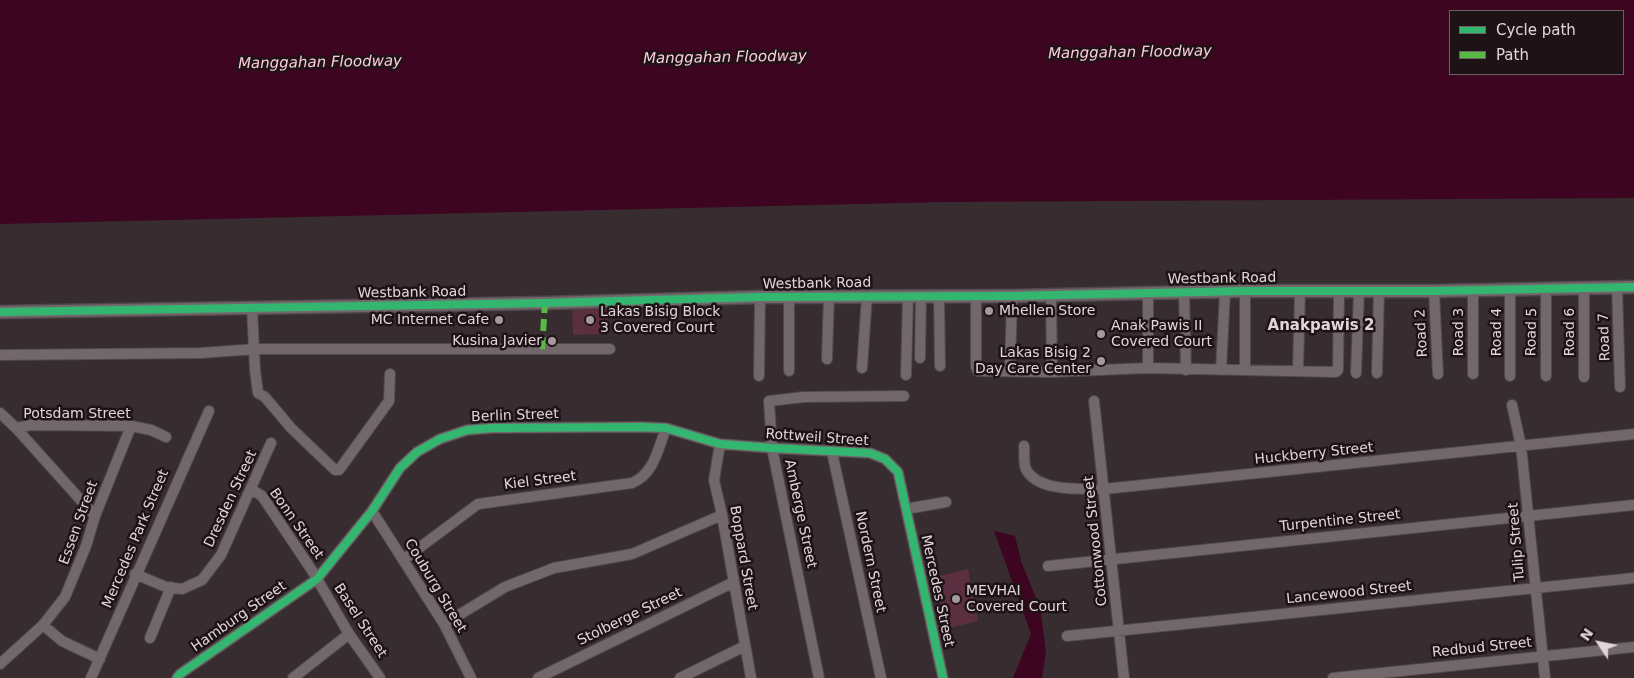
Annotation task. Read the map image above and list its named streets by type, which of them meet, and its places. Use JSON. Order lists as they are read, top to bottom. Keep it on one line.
{"streets":{"street":["Westbank Road","Road 3","Road 4","Road 5","Road 6","Road 2","Road 7","Potsdam Street","Berlin Street","Rottweil Street","Huckberry Street","Kiel Street","Dresden Street","Amberge Street","Turpentine Street","Essen Street","Bonn Street","Mercedes Park Street","Cottonwood Street","Tulip Street","Boppard Street","Nordern Street","Couburg Street","Mercedes Street","Lancewood Street","Hamburg Street","Stolberge Street","Basel Street","Redbud Street"]},"crossings":[["Westbank Road","Road 3"],["Westbank Road","Road 4"],["Westbank Road","Road 5"],["Westbank Road","Road 6"],["Westbank Road","Road 2"],["Westbank Road","Road 7"],["Potsdam Street","Essen Street"],["Berlin Street","Rottweil Street"],["Berlin Street","Kiel Street"],["Berlin Street","Bonn Street"],["Berlin Street","Boppard Street"],["Berlin Street","Couburg Street"],["Berlin Street","Hamburg Street"],["Berlin Street","Basel Street"],["Rottweil Street","Amberge Street"],["Rottweil Street","Boppard Street"],["Rottweil Street","Nordern Street"],["Rottweil Street","Mercedes Street"],["Huckberry Street","Cottonwood Street"],["Huckberry Street","Tulip Street"],["Kiel Street","Couburg Street"],["Dresden Street","Bonn Street"],["Dresden Street","Mercedes Park Street"],["Turpentine Street","Cottonwood Street"],["Turpentine Street","Tulip Street"],["Bonn Street","Hamburg Street"],["Bonn Street","Basel Street"],["Cottonwood Street","Lancewood Street"],["Tulip Street","Lancewood Street"],["Tulip Street","Redbud Street"],["Boppard Street","Stolberge Street"],["Hamburg Street","Basel Street"]],"districts":["Anakpawis 2"],"water":["Manggahan Floodway"],"places":["Mhellen Store","MC Internet Cafe","Lakas Bisig Block 3 Covered Court","Anak Pawis II Covered Court","Kusina Javier","Lakas Bisig 2 Day Care Center","MEVHAI Covered Court"],"legend":["Cycle path","Path"],"north":"top left"}
